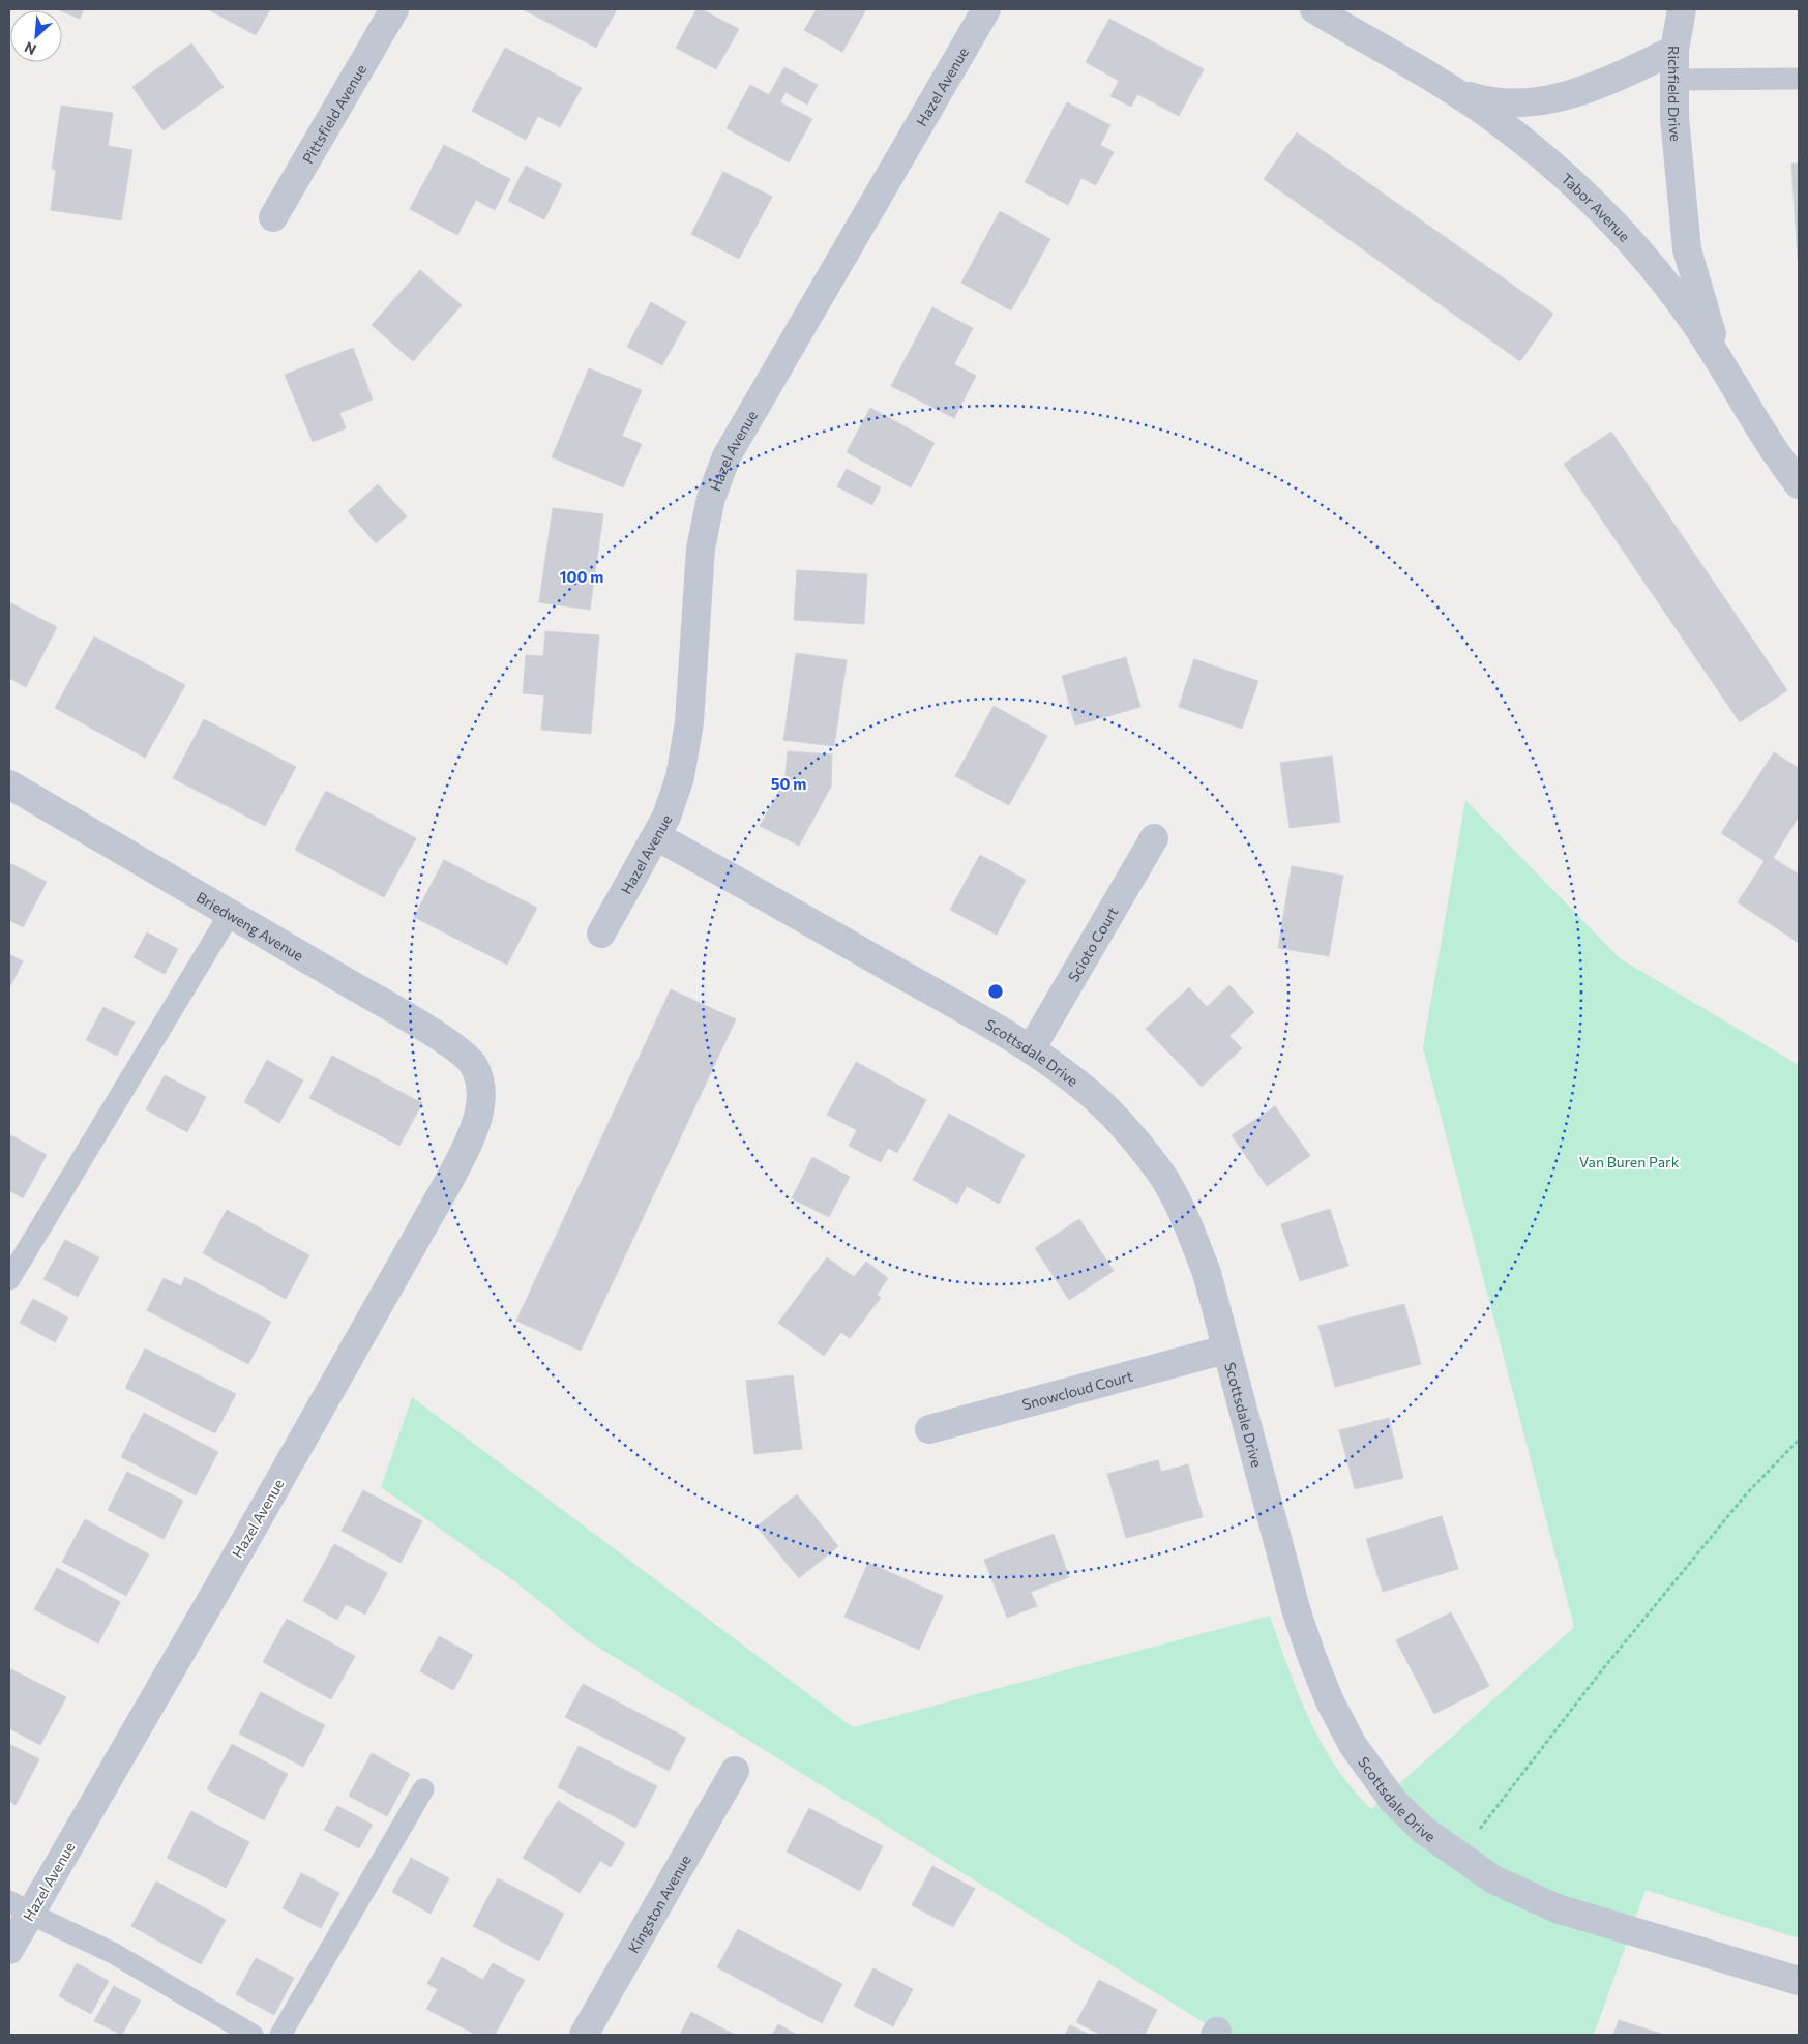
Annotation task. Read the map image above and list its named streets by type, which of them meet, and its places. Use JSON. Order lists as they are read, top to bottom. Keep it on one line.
{"streets":{"street":["Hazel Avenue","Richfield Drive","Pittsfield Avenue","Tabor Avenue","Briedweng Avenue","Scioto Court","Scottsdale Drive","Snowcloud Court","Kingston Avenue"]},"crossings":[["Hazel Avenue","Briedweng Avenue"],["Hazel Avenue","Scottsdale Drive"],["Richfield Drive","Tabor Avenue"],["Scioto Court","Scottsdale Drive"],["Scottsdale Drive","Snowcloud Court"]],"parks":["Van Buren Park"],"north":"bottom left","rings":["100 m","50 m"]}
